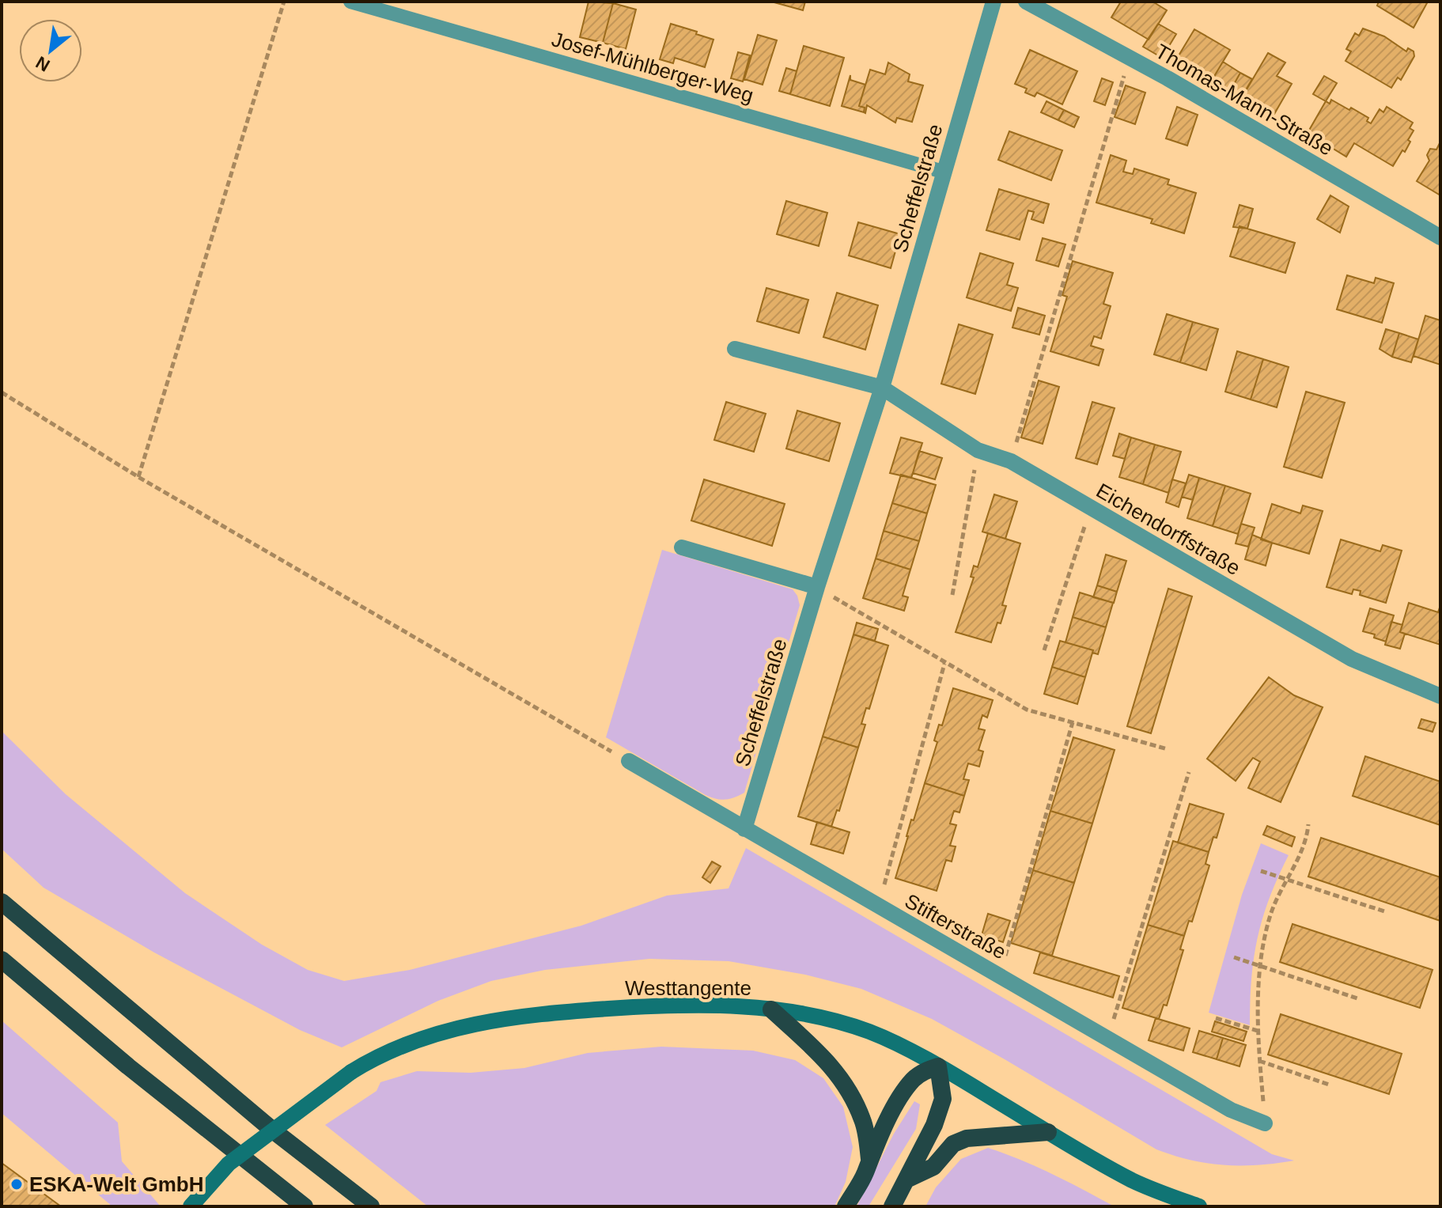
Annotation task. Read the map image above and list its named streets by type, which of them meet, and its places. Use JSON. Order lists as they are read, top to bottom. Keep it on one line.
{"streets":{"main road":["Westtangente"],"street":["Thomas-Mann-Straße","Scheffelstraße","Eichendorffstraße","Stifterstraße"],"lane":["Josef-Mühlberger-Weg"]},"crossings":[["Josef-Mühlberger-Weg","Scheffelstraße"],["Scheffelstraße","Eichendorffstraße"],["Scheffelstraße","Stifterstraße"]],"places":["ESKA-Welt GmbH"],"north":"bottom left"}
